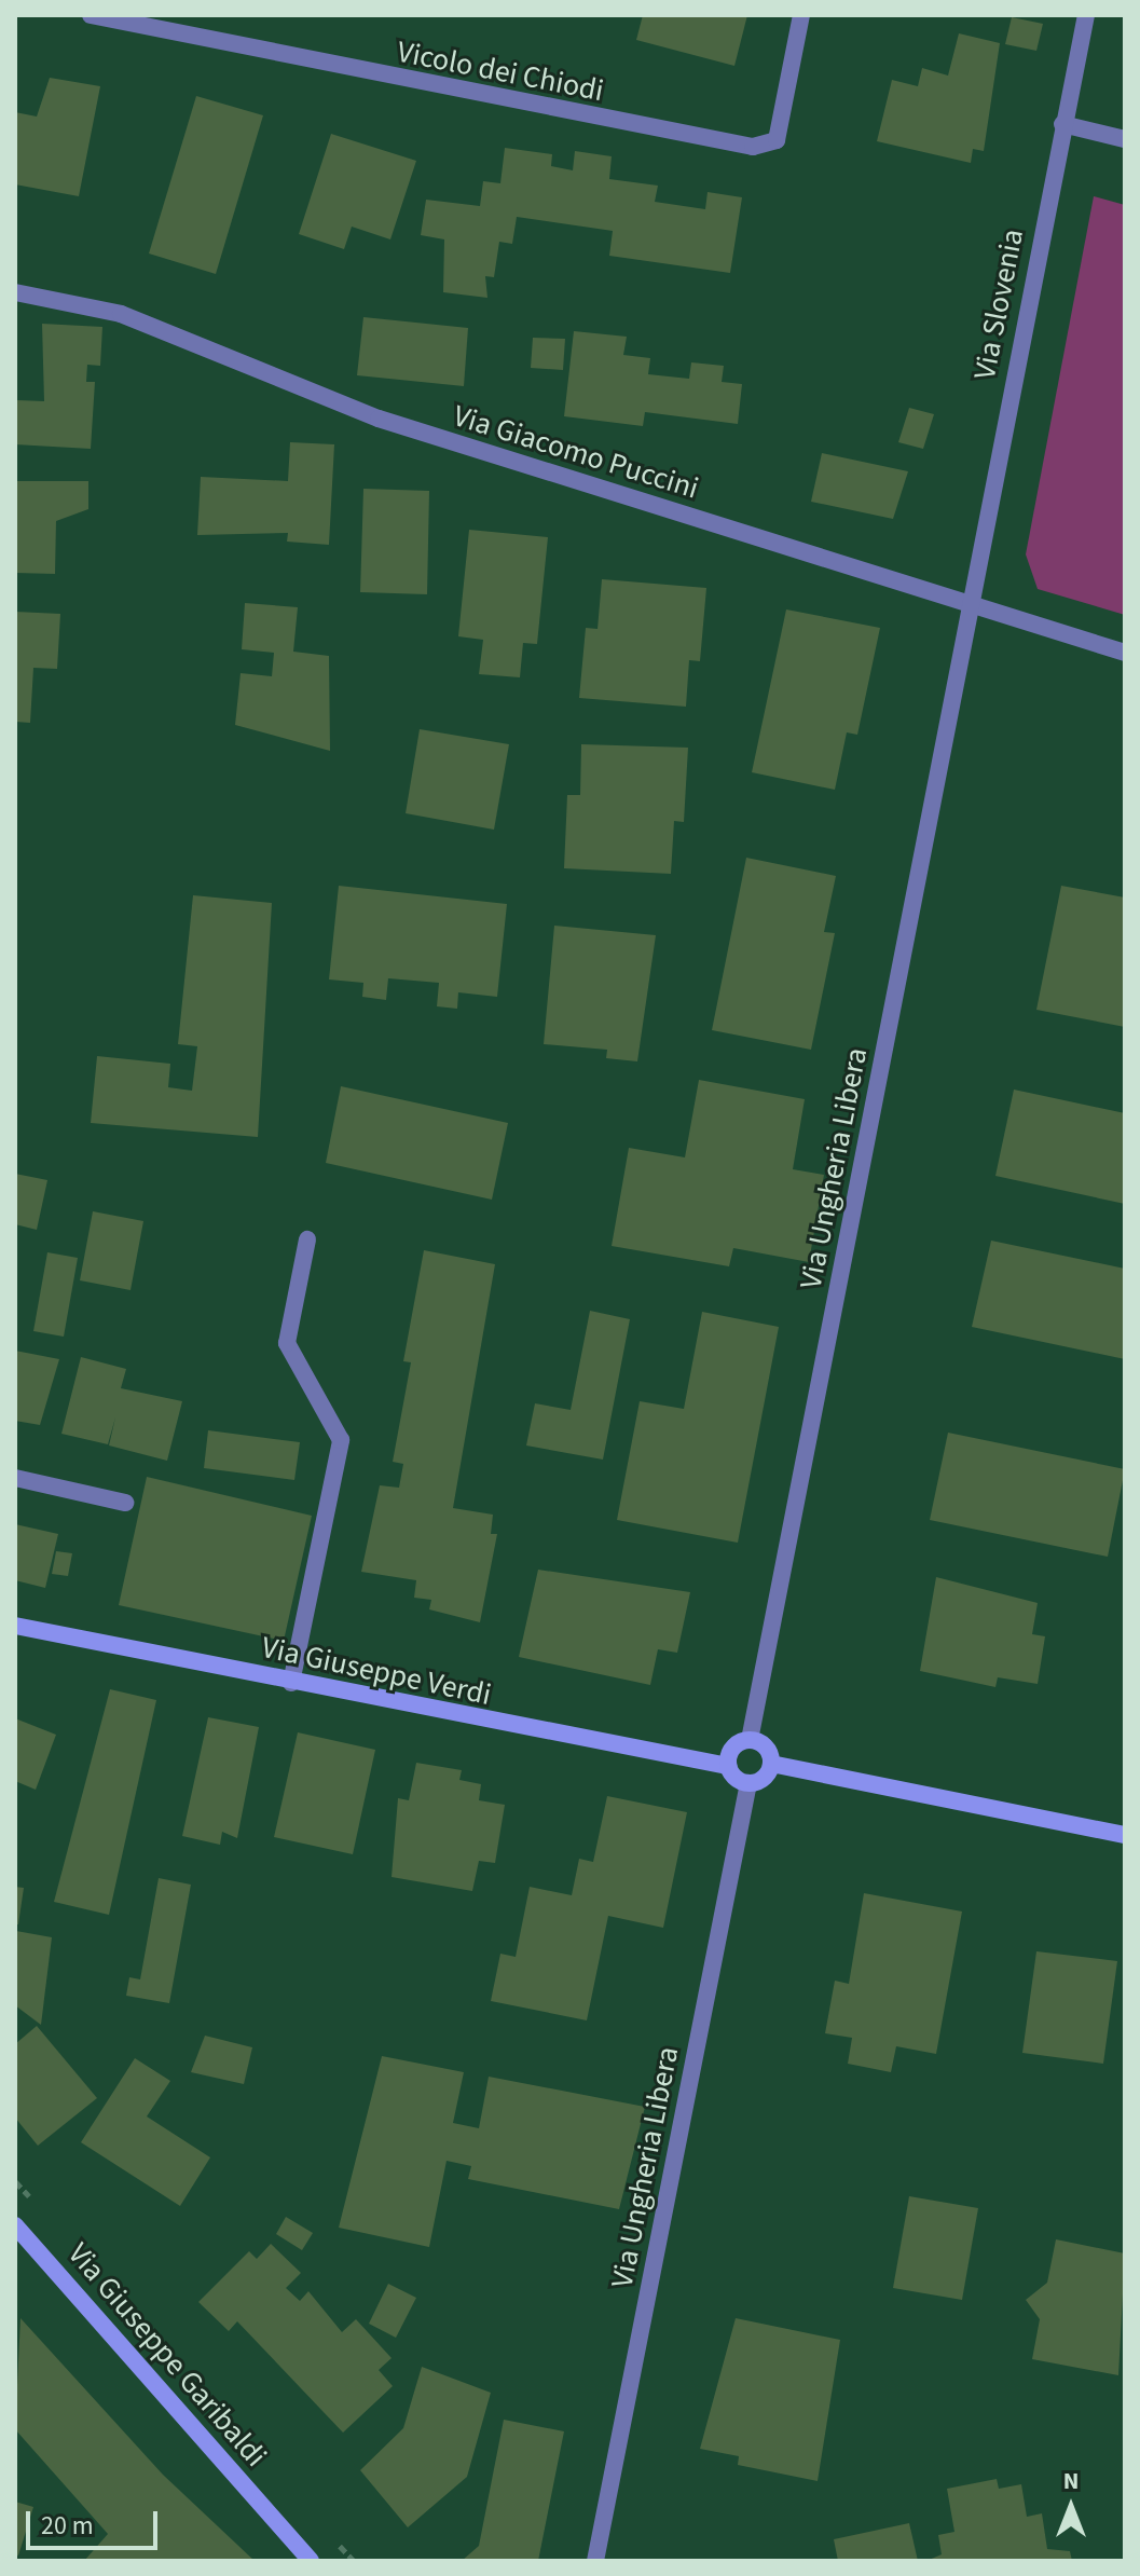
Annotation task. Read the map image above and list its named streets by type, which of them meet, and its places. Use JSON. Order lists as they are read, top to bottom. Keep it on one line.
{"streets":{"street":["Vicolo dei Chiodi","Via Slovenia","Via Giacomo Puccini","Via Ungheria Libera","Via Giuseppe Verdi","Via Giuseppe Garibaldi"]},"crossings":[["Via Slovenia","Via Giacomo Puccini"],["Via Slovenia","Via Ungheria Libera"],["Via Giacomo Puccini","Via Ungheria Libera"],["Via Ungheria Libera","Via Giuseppe Verdi"]],"scale_bar":"20 m","north":"top"}
